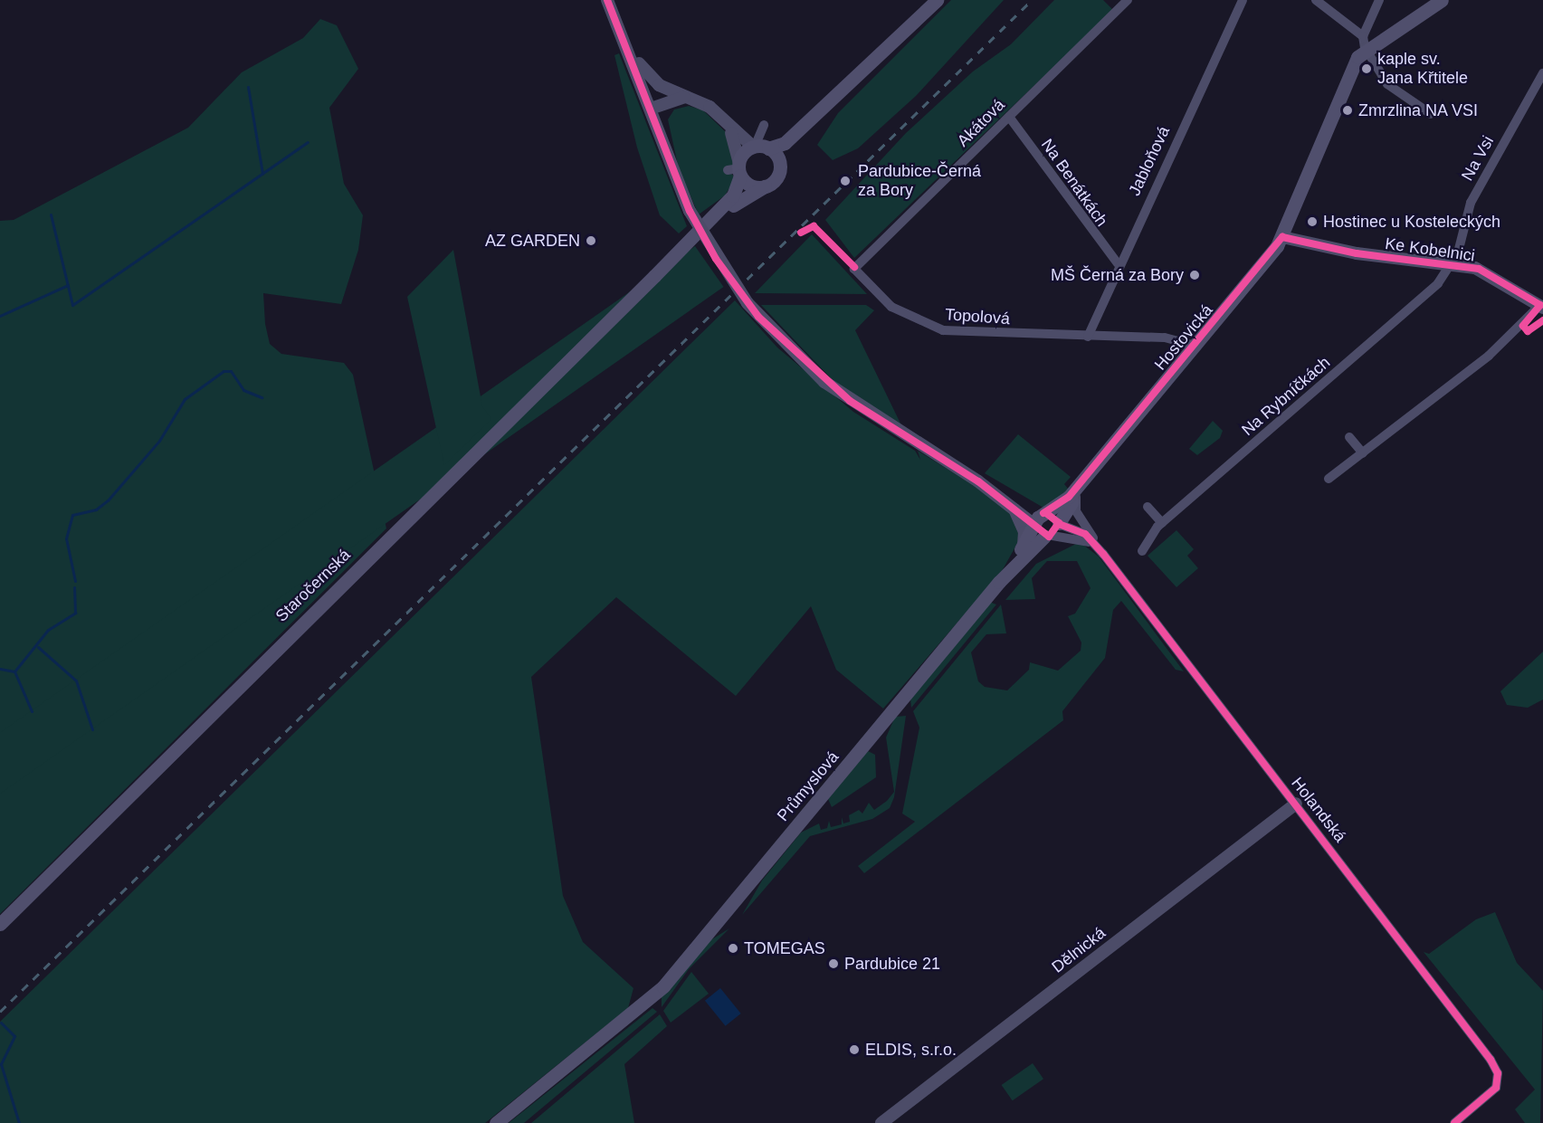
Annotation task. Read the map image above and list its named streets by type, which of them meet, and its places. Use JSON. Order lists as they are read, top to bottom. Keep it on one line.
{"streets":{"main road":["Hostovická","Staročernská","Průmyslová"],"street":["Akátová","Na Vsi","Jabloňová","Na Benátkách","Ke Kobelnici","Topolová","Na Rybníčkách","Holandská","Dělnická"]},"crossings":[["Akátová","Na Benátkách"],["Akátová","Topolová"],["Na Vsi","Ke Kobelnici"],["Na Vsi","Na Rybníčkách"],["Jabloňová","Na Benátkách"],["Jabloňová","Topolová"],["Ke Kobelnici","Hostovická"],["Ke Kobelnici","Na Rybníčkách"],["Topolová","Hostovická"],["Hostovická","Průmyslová"],["Hostovická","Holandská"],["Průmyslová","Holandská"],["Holandská","Dělnická"]],"places":["kaple sv. Jana Křtitele","Zmrzlina NA VSI","Pardubice-Černá za Bory","Hostinec u Kosteleckých","AZ GARDEN","MŠ Černá za Bory","TOMEGAS","Pardubice 21","ELDIS, s.r.o."]}
